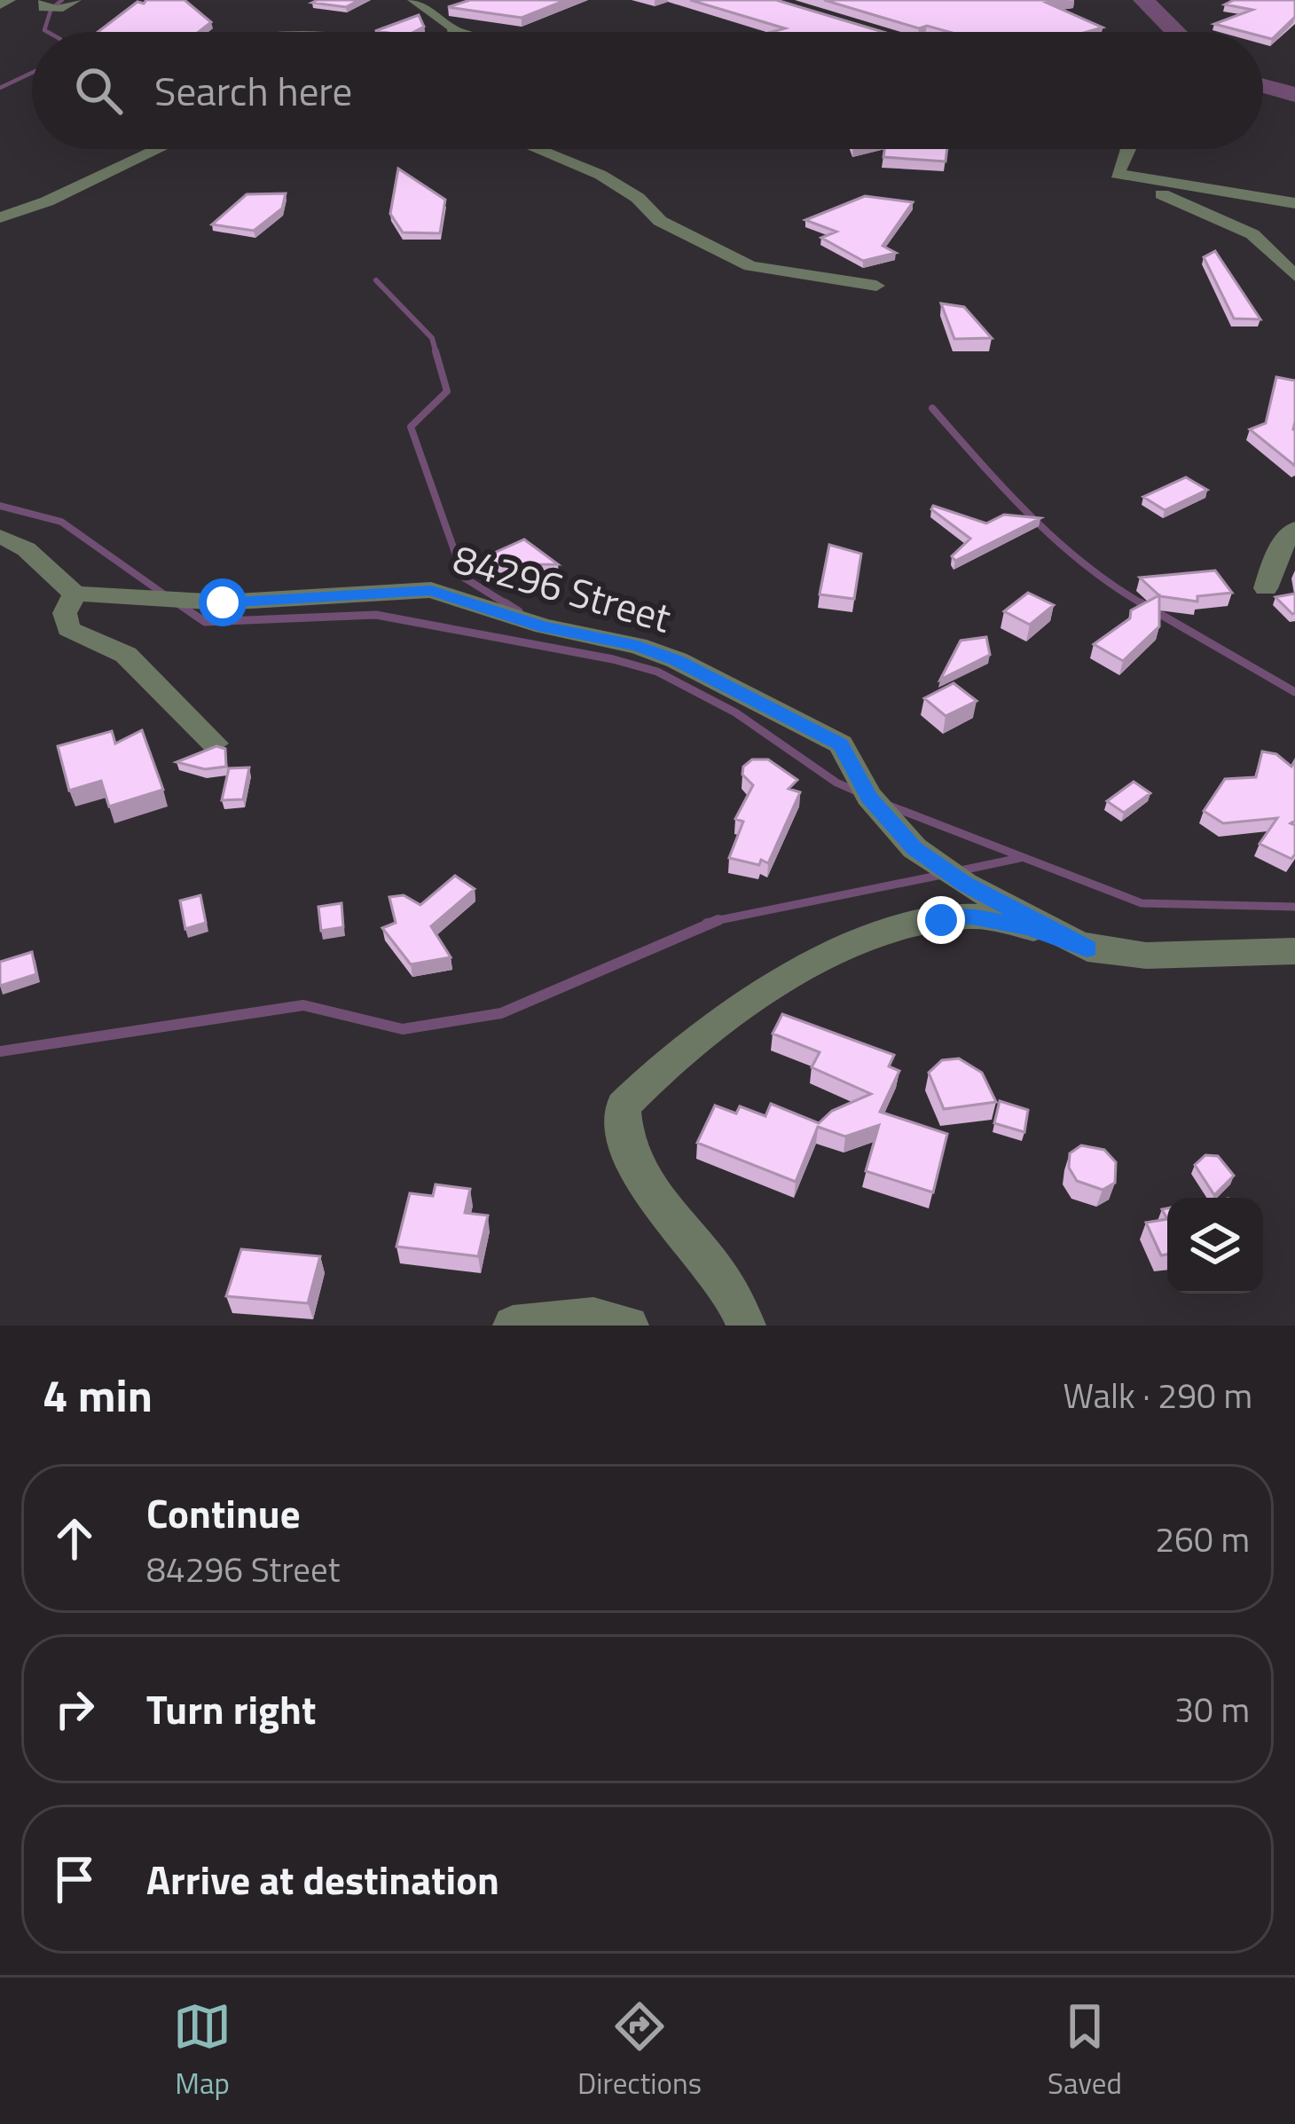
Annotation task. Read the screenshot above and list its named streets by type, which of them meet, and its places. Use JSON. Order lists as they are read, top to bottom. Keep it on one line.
{"streets":{"street":["84296 Street"]},"page":{"search":"Search here","heading":["4 min","Walk · 290 m"],"list":[["Continue","84296 Street","260 m"],["Turn right","30 m"],"Arrive at destination"],"nav":["Map","Directions","Saved"]}}
